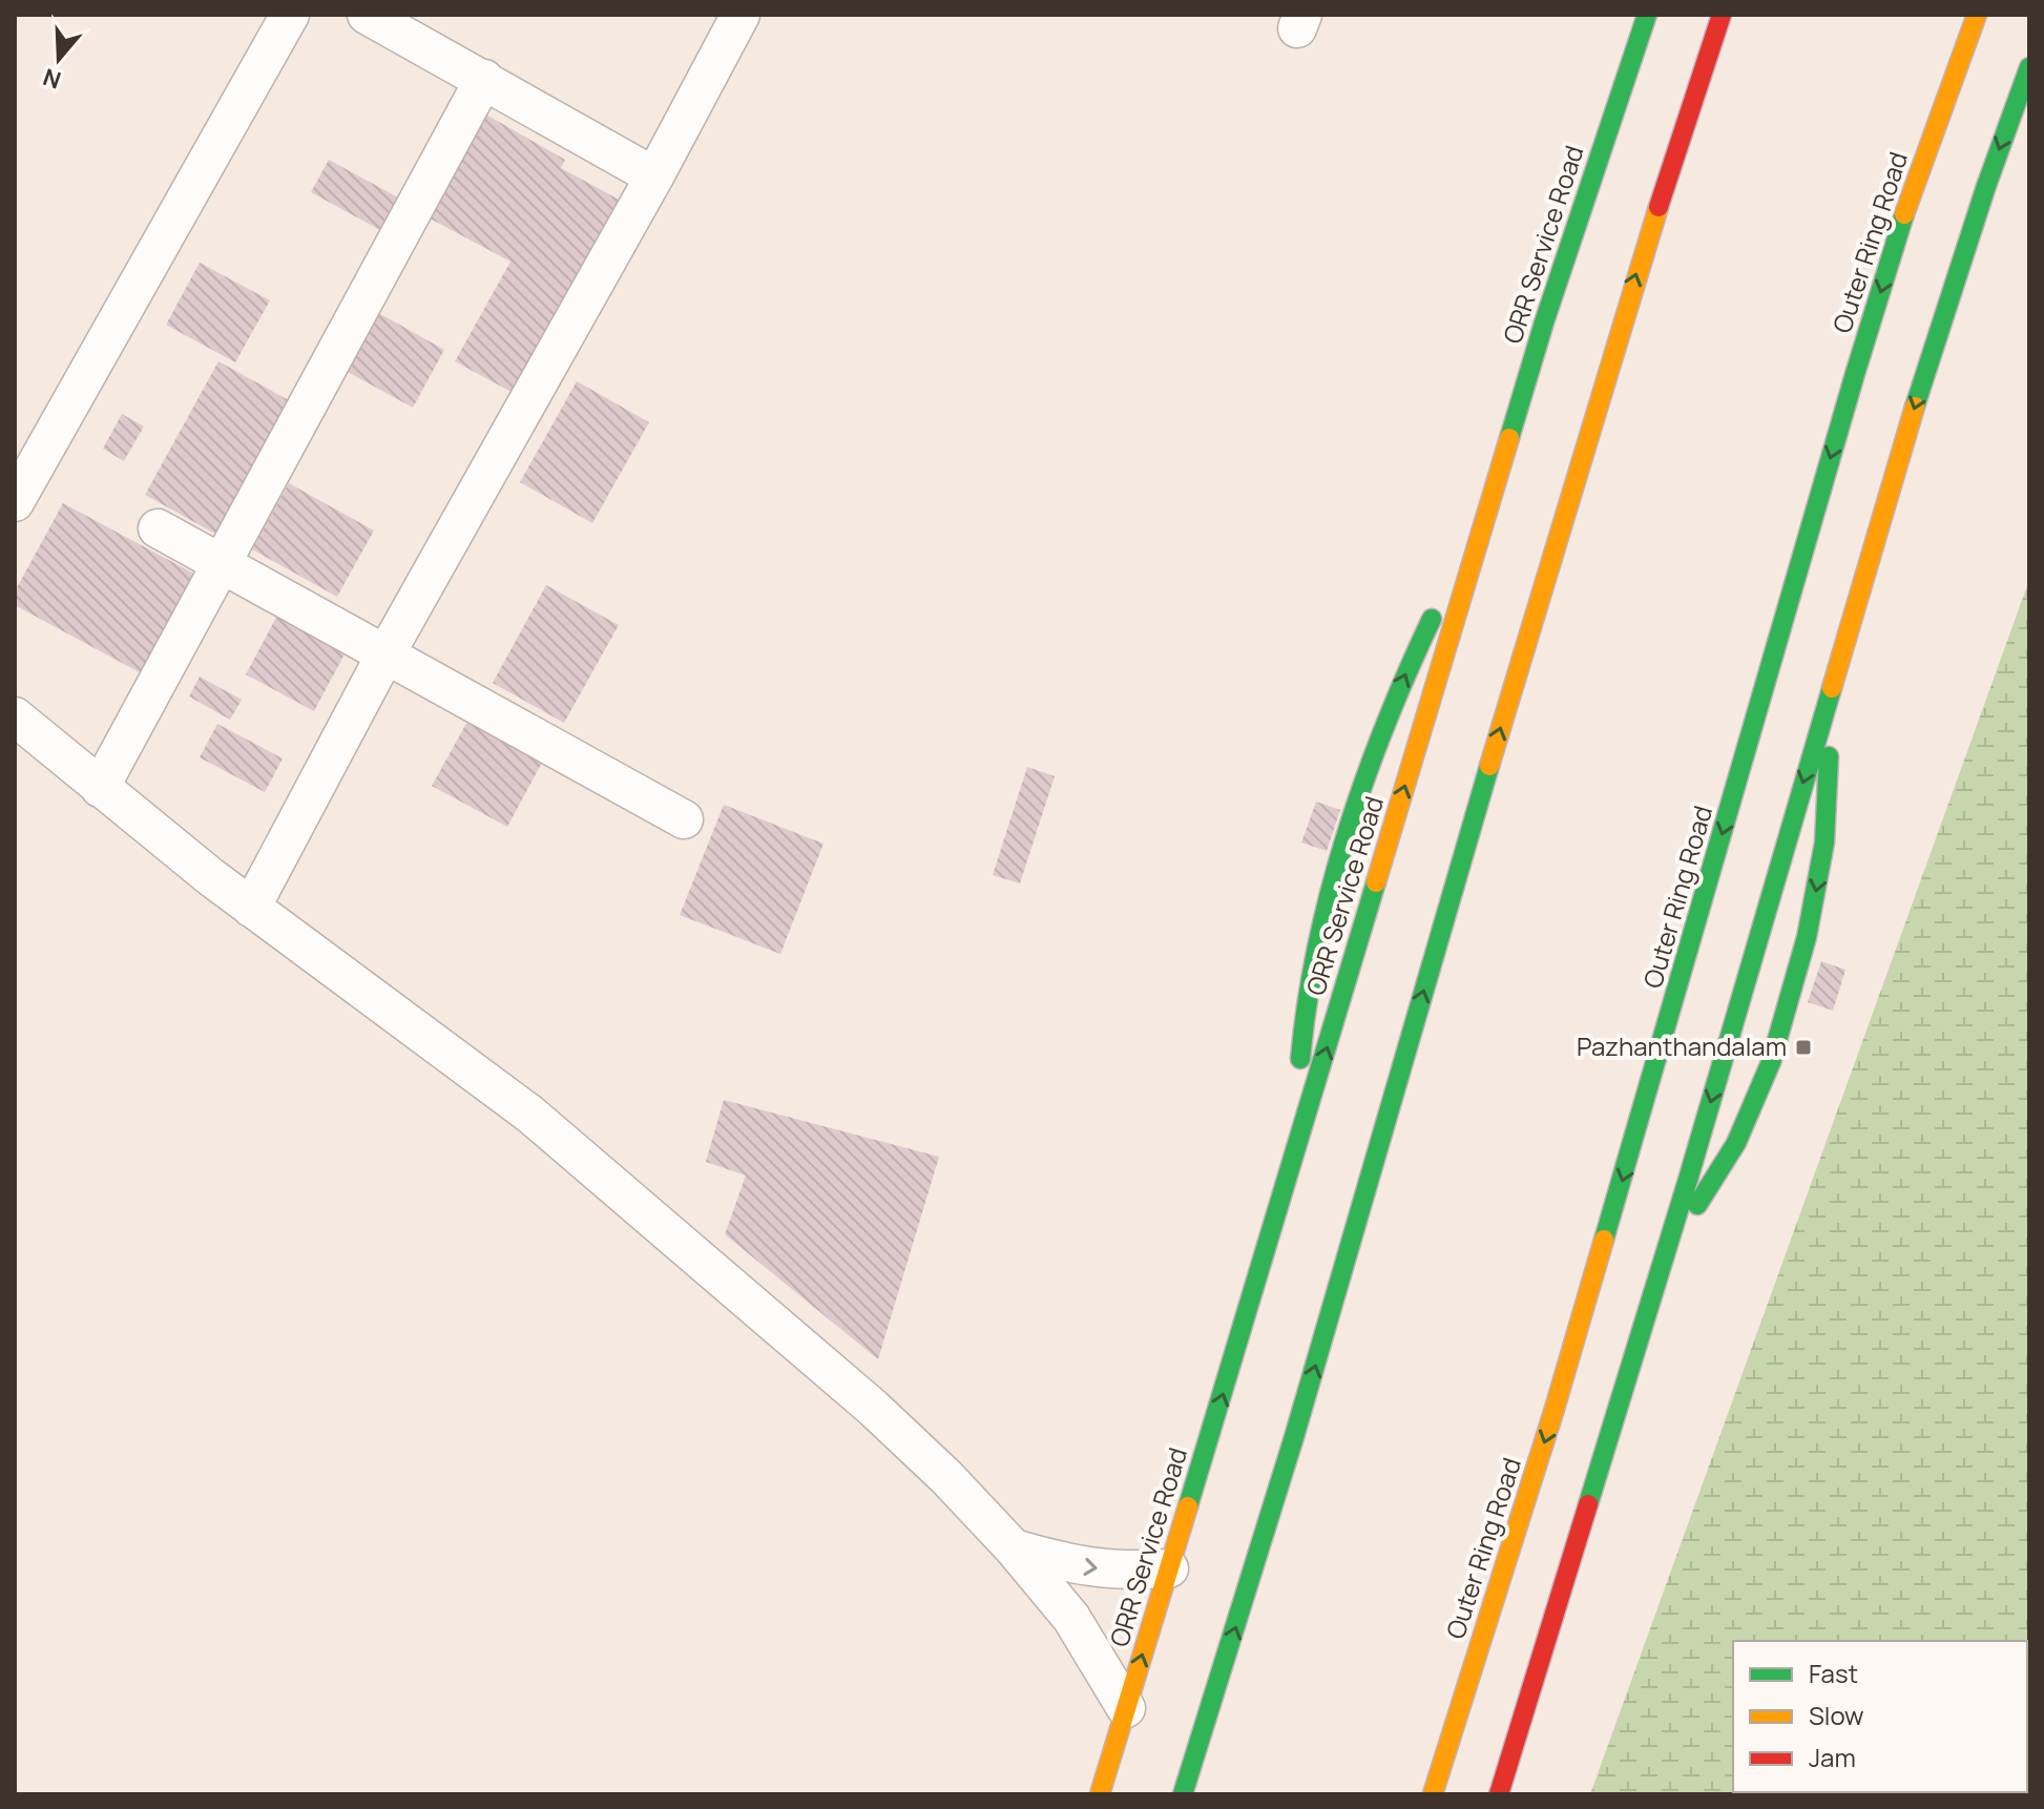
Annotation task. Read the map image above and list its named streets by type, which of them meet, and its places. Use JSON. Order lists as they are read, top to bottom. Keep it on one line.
{"streets":{"main road":["Outer Ring Road","ORR Service Road"]},"places":{"transit":["Pazhanthandalam"]},"legend":["Fast","Slow","Jam"],"north":"bottom"}
